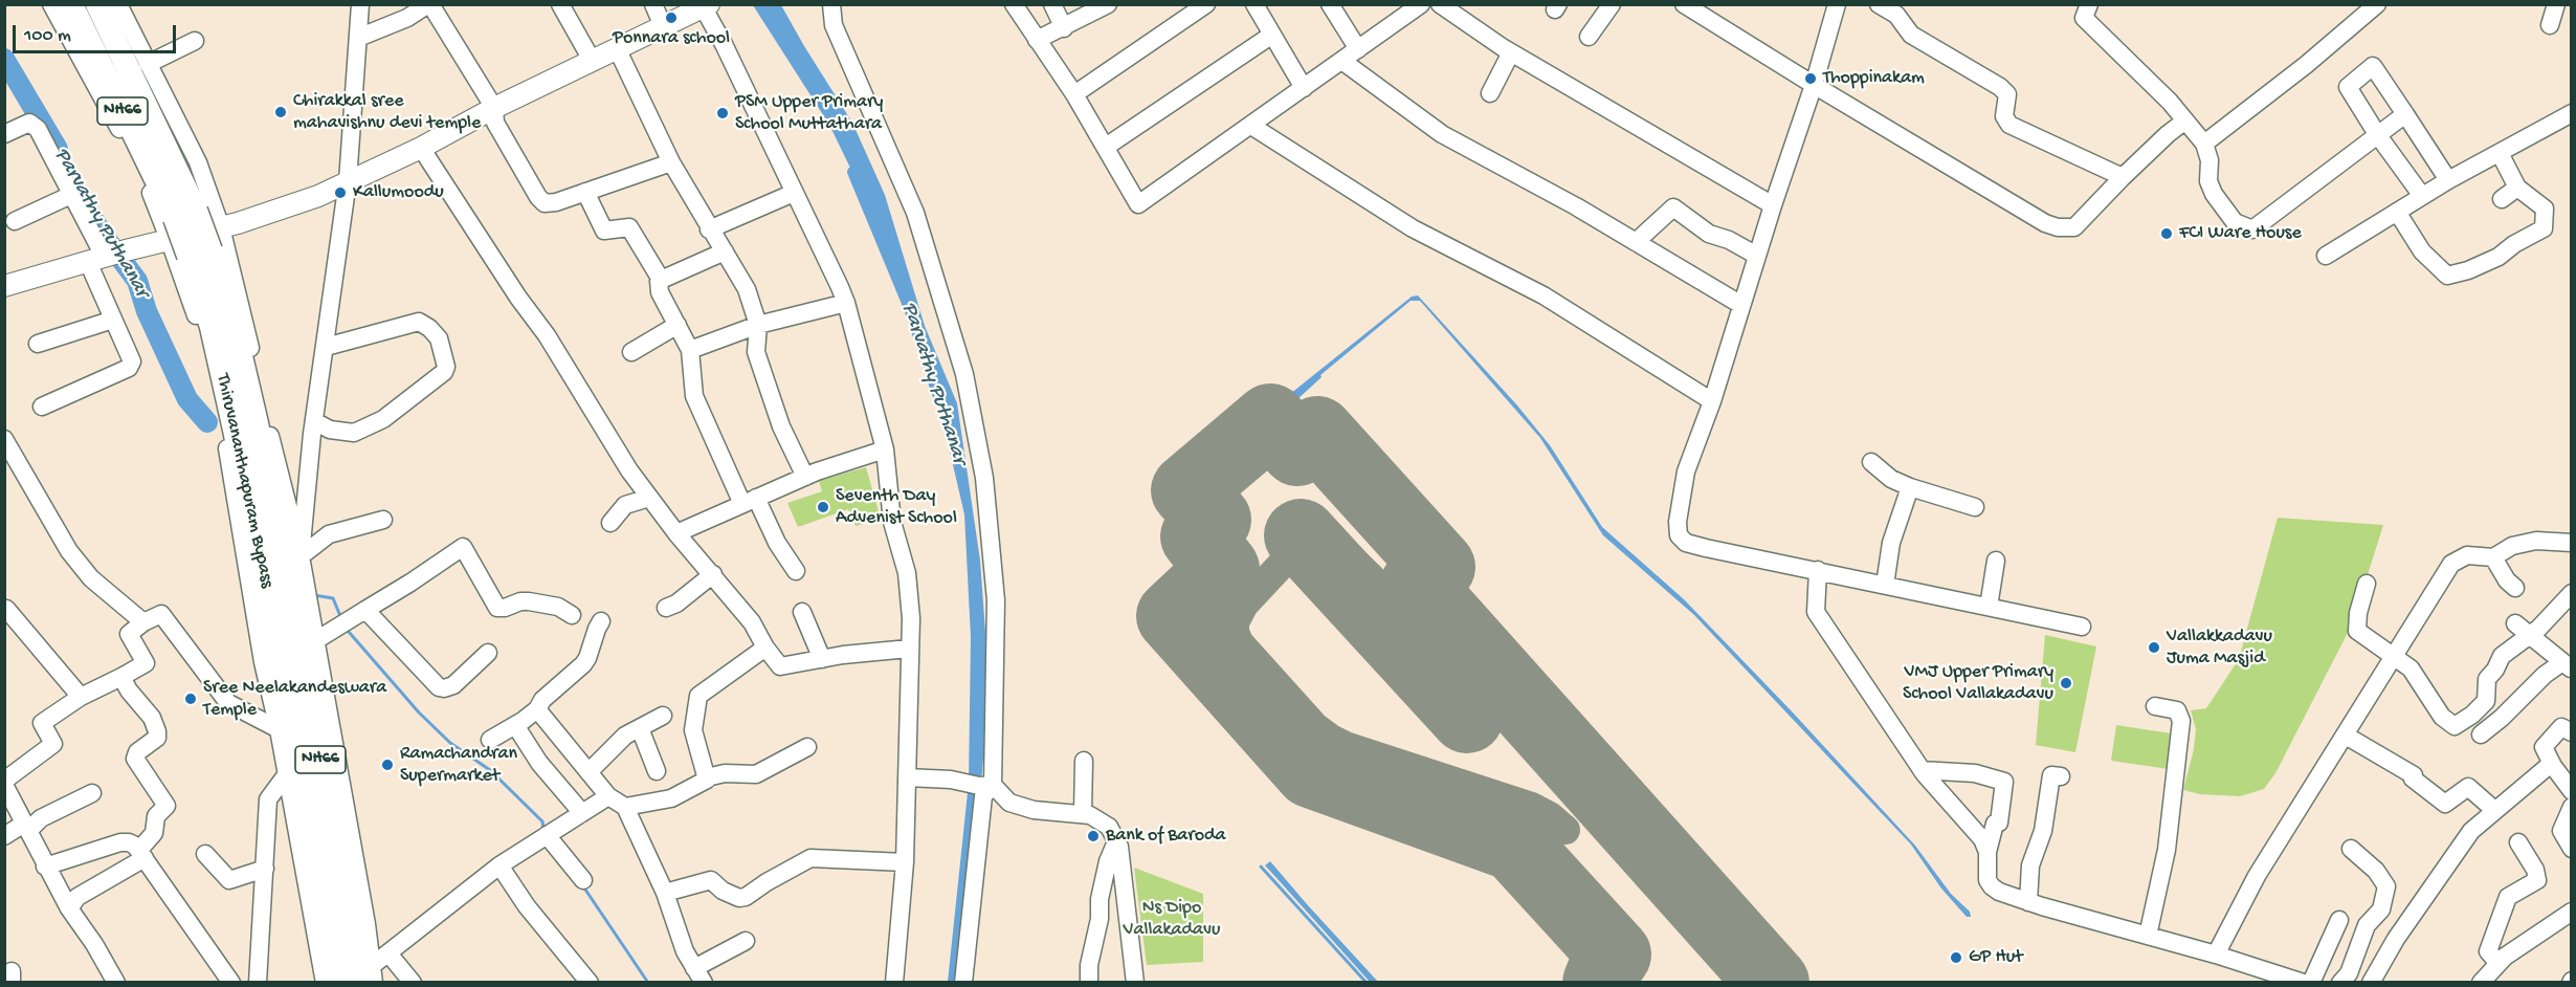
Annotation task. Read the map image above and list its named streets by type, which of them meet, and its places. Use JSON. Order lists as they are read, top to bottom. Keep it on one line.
{"streets":{"highway":["NH66","Thiruvananthapuram Bypass"]},"crossings":[["NH66","Thiruvananthapuram Bypass"]],"water":["Parvathy Puthanar"],"parks":["Ns Dipo Vallakadavu"],"places":["Ponnara school","Thoppinakam","Chirakkal sree mahavishnu devi temple","PSM Upper Primary School Muttathara","Kallumoodu","FCI Ware House","Seventh Day Advenist School","Vallakkadavu Juma Masjid","VMJ Upper Primary School Vallakadavu","Sree Neelakandeswara Temple","Ramachandran Supermarket","Bank of Baroda","GP Hut"],"scale_bar":"100 m"}
